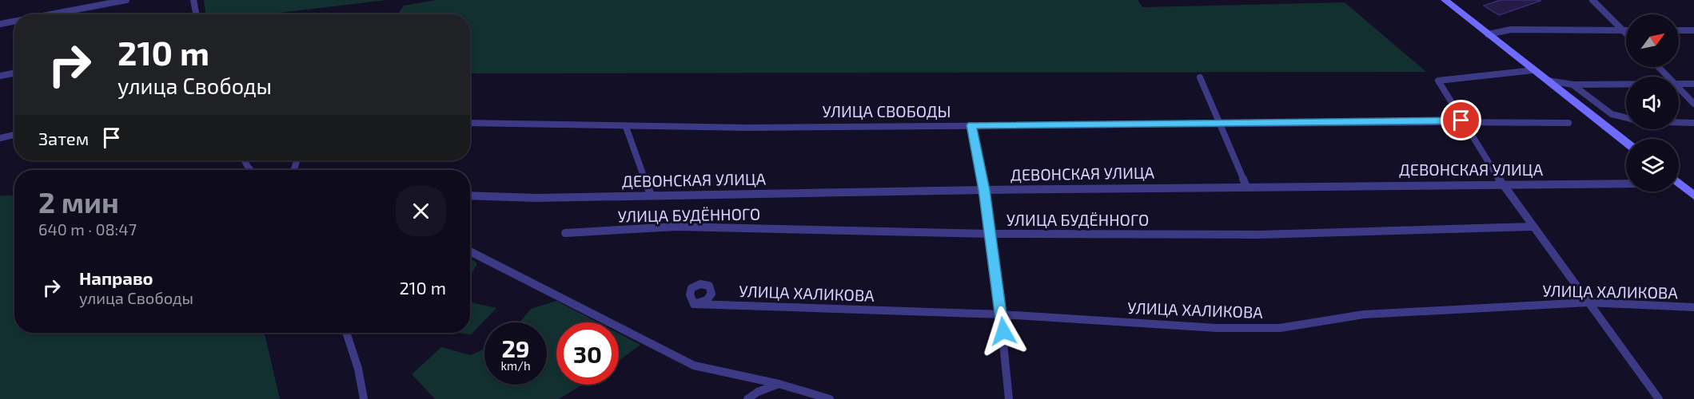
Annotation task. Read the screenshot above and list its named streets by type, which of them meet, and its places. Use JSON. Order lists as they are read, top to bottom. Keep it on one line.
{"streets":{"street":["УЛИЦА СВОБОДЫ","ДЕВОНСКАЯ УЛИЦА","УЛИЦА БУДЁННОГО","УЛИЦА ХАЛИКОВА"]},"north":"top right","page":{"turn":["210 m","улица Свободы"],"then":"Затем","heading":["2 мин","640 m · 08:47"],"list":[{"name":"Направо","note":"улица Свободы","value":"210 m"}],"speed":"29 km/h","limit":"30"}}
